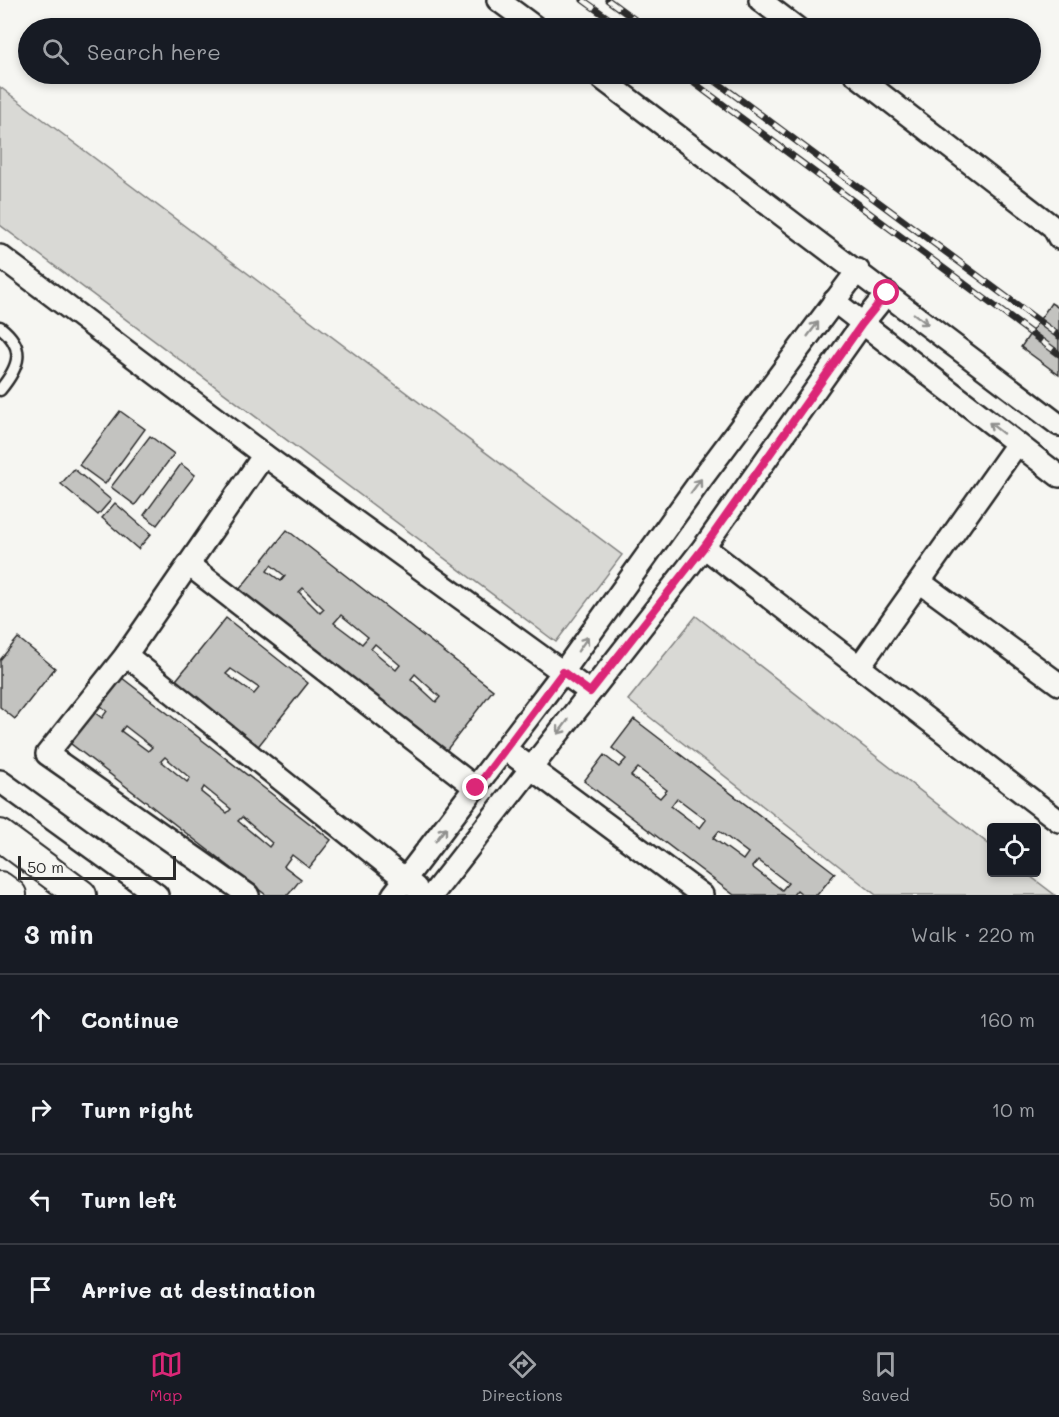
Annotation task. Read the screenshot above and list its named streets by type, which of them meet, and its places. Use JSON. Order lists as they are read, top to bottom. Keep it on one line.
{"scale_bar":"50 m","page":{"search":"Search here","scale":"50 m","heading":["3 min","Walk · 220 m"],"list":[["Continue","160 m"],["Turn right","10 m"],["Turn left","50 m"],"Arrive at destination"],"nav":["Map","Directions","Saved"]}}
